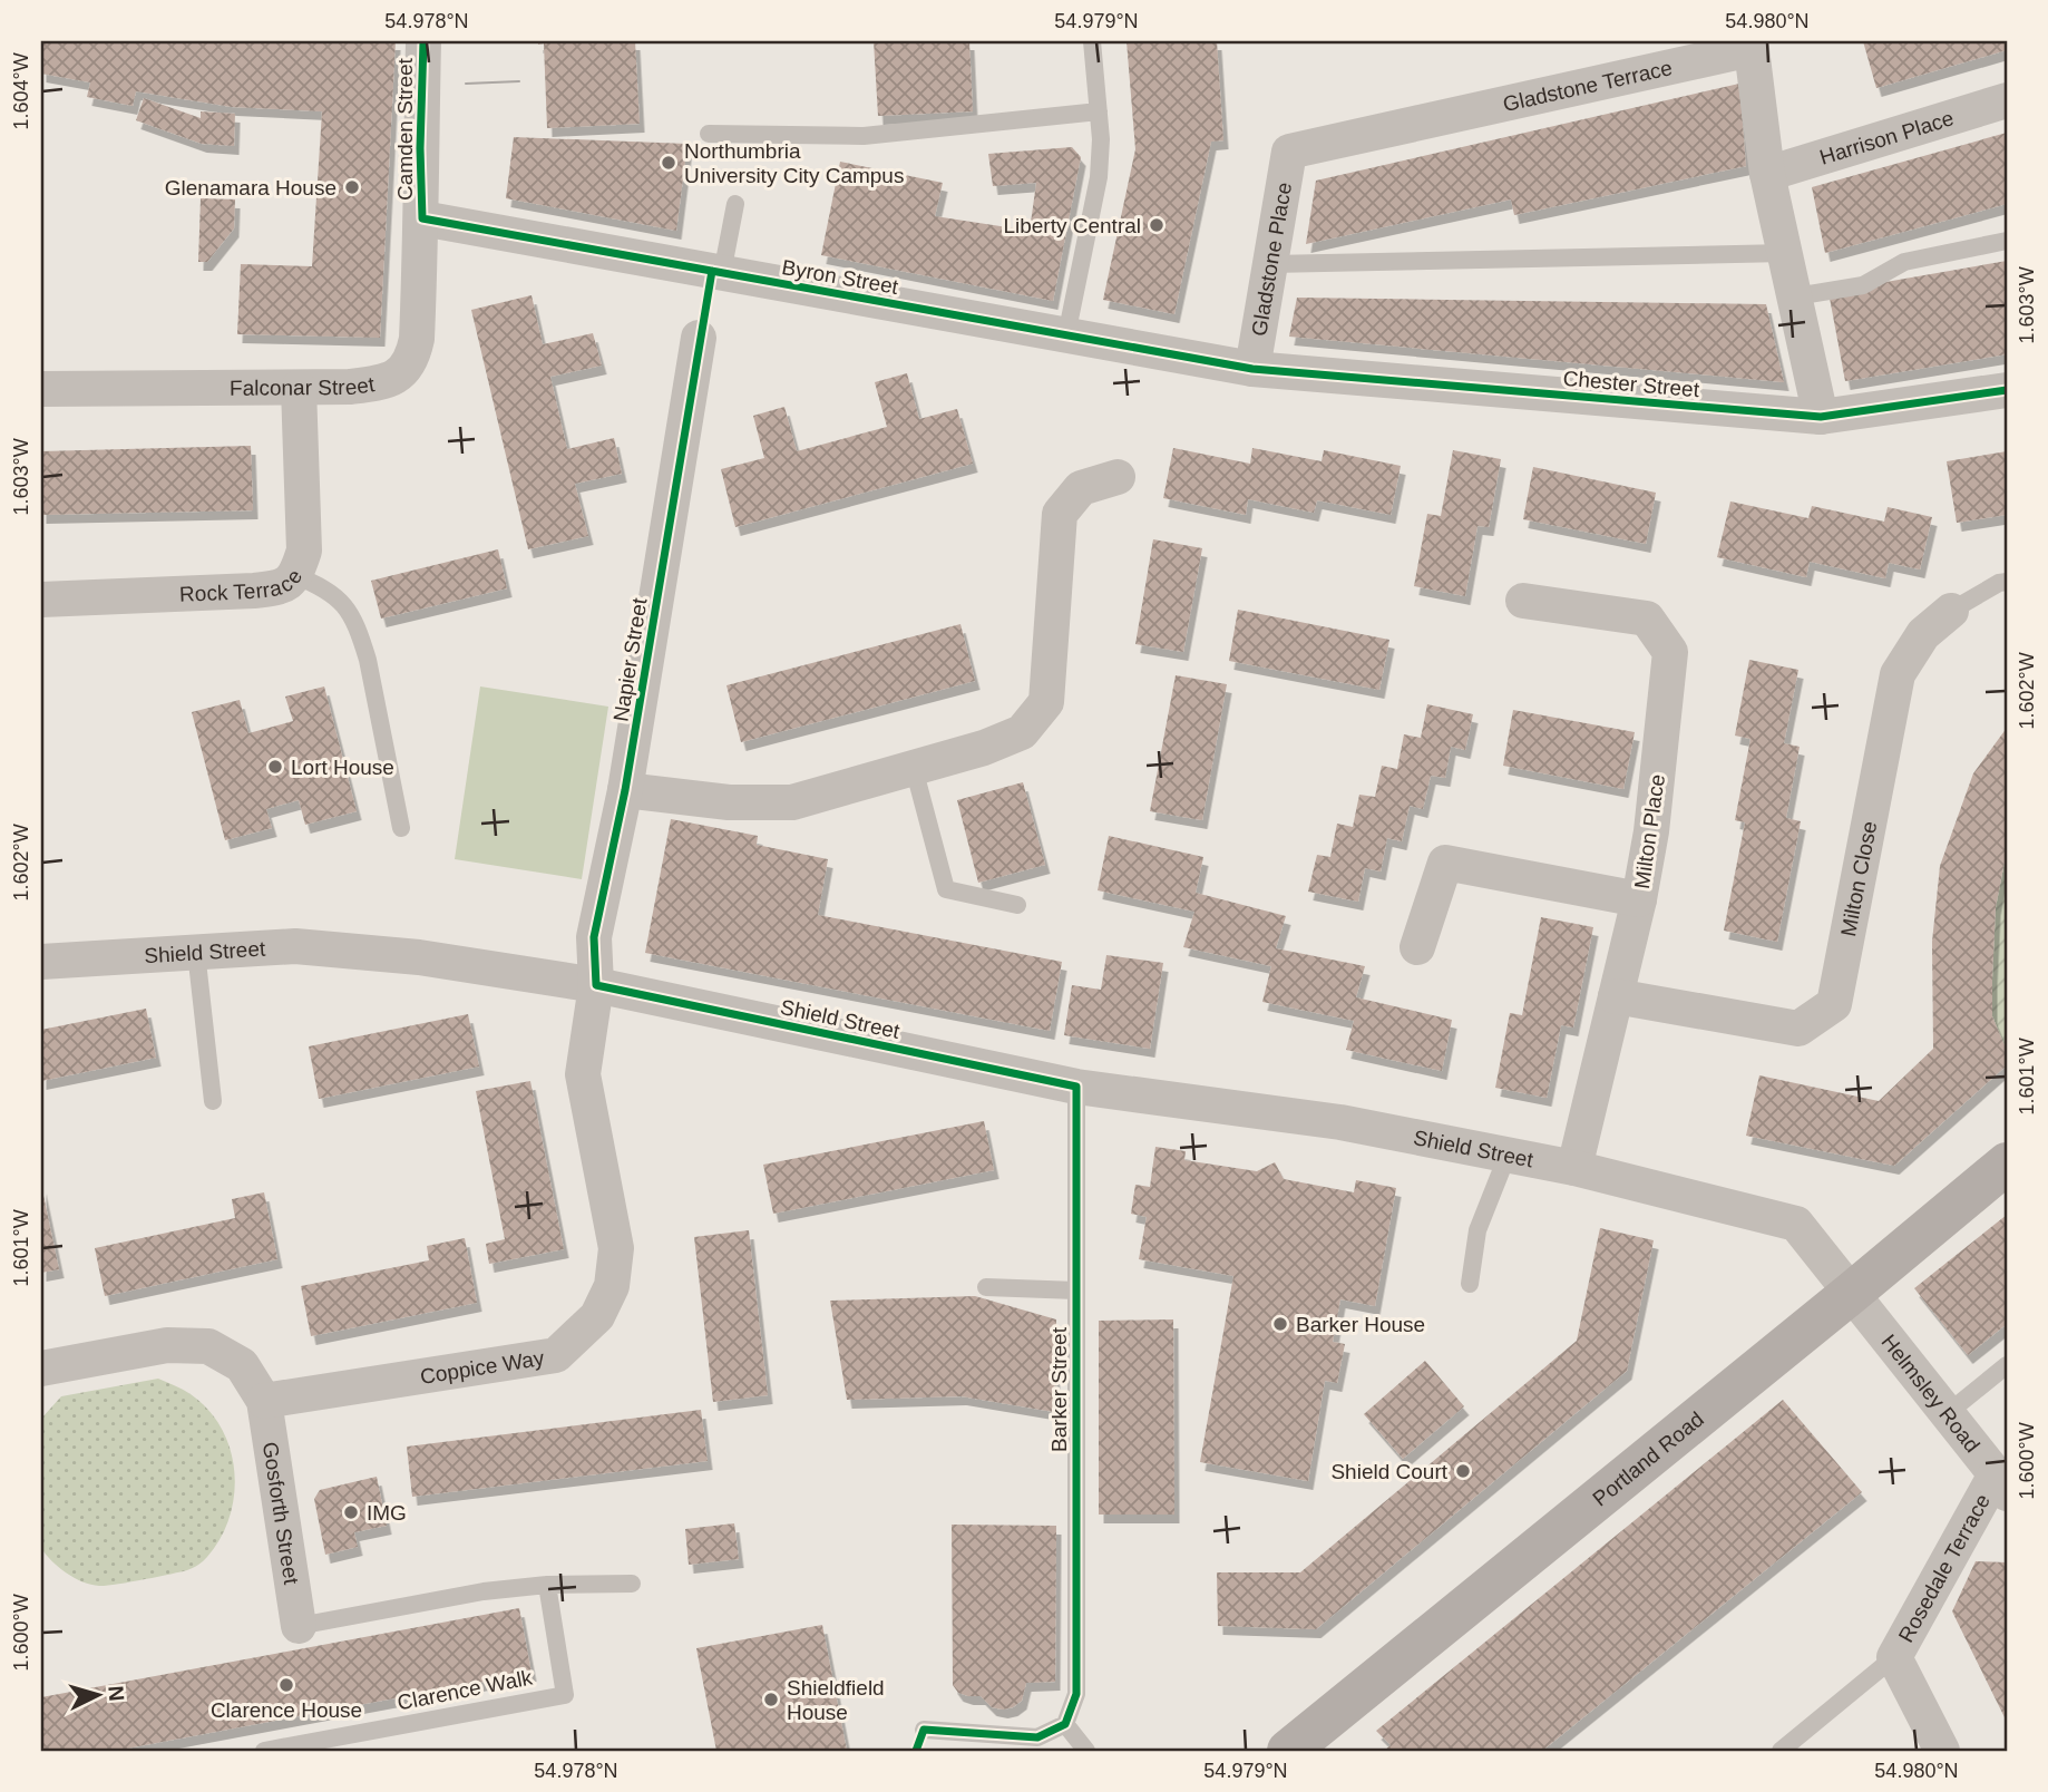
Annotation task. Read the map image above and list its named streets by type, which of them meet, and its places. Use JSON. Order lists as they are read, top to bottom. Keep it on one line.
{"streets":{"main road":["Portland Road"],"street":["Gladstone Terrace","Camden Street","Harrison Place","Gladstone Place","Byron Street","Chester Street","Falconar Street","Rock Terrace","Napier Street","Milton Place","Milton Close","Shield Street","Coppice Way","Helmsley Road","Gosforth Street","Rosedale Terrace"],"lane":["Barker Street","Clarence Walk"]},"crossings":[["Gladstone Terrace","Harrison Place"],["Gladstone Terrace","Gladstone Place"],["Gladstone Terrace","Chester Street"],["Camden Street","Byron Street"],["Camden Street","Falconar Street"],["Gladstone Place","Byron Street"],["Gladstone Place","Chester Street"],["Byron Street","Chester Street"],["Byron Street","Falconar Street"],["Falconar Street","Rock Terrace"],["Napier Street","Shield Street"],["Napier Street","Coppice Way"],["Milton Place","Milton Close"],["Milton Place","Shield Street"],["Shield Street","Coppice Way"],["Shield Street","Barker Street"],["Shield Street","Helmsley Road"],["Shield Street","Portland Road"],["Coppice Way","Gosforth Street"],["Helmsley Road","Portland Road"],["Helmsley Road","Rosedale Terrace"]],"places":["Northumbria University City Campus","Glenamara House","Liberty Central","Lort House","Barker House","Shield Court","IMG","Clarence House","Shieldfield House"],"north":"right","coordinates":["54.978°N","54.979°N","54.980°N","1.604°W","1.603°W","1.602°W","1.601°W","1.600°W"]}
